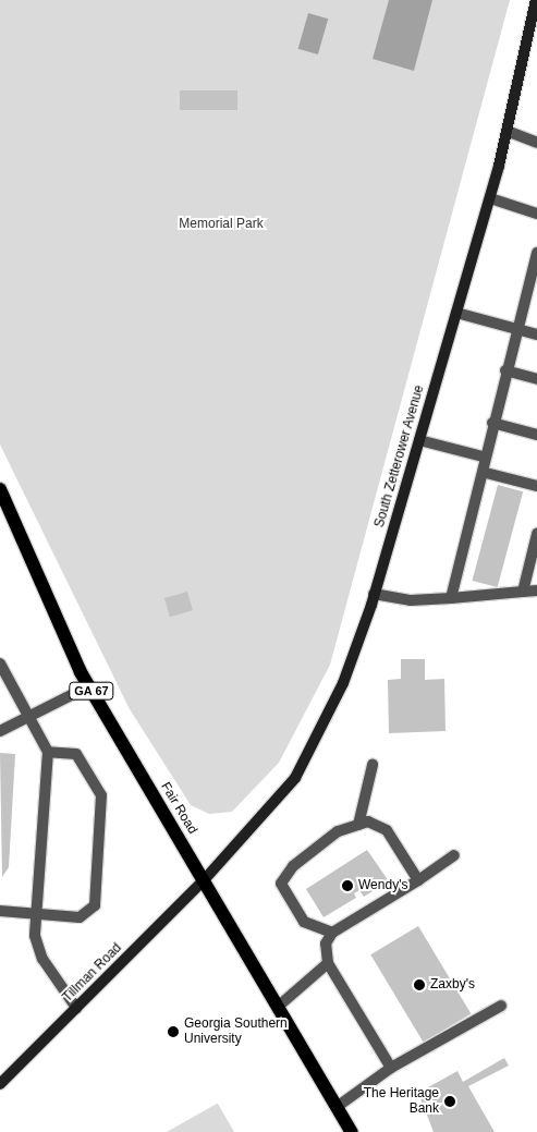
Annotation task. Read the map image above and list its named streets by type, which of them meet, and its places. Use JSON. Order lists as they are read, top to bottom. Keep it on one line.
{"streets":{"main road":["GA 67","Fair Road"],"street":["South Zetterower Avenue","Tillman Road"]},"crossings":[["South Zetterower Avenue","Fair Road"],["South Zetterower Avenue","Tillman Road"],["Fair Road","Tillman Road"]],"parks":["Memorial Park"],"places":["Wendy's","Zaxby's","Georgia Southern University","The Heritage Bank"]}
